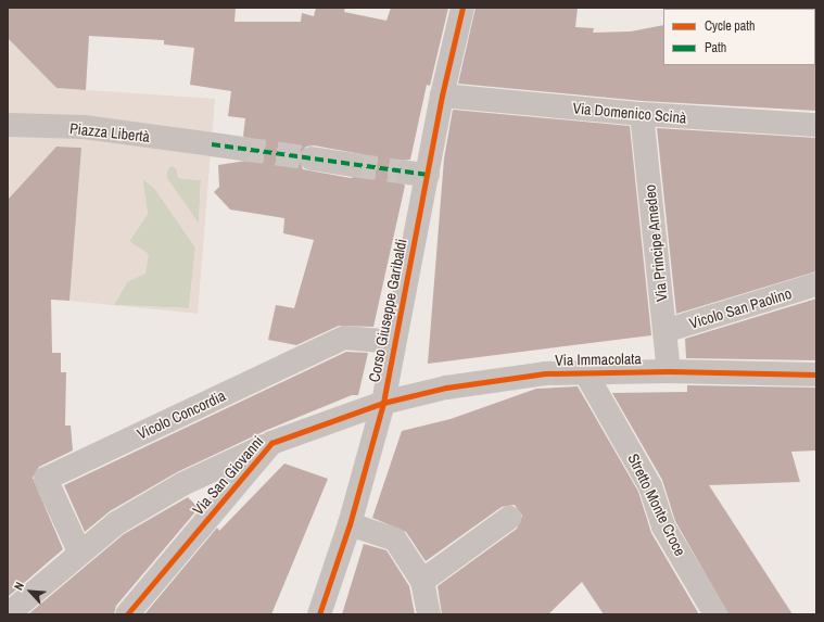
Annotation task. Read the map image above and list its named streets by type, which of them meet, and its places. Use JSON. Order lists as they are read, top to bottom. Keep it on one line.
{"streets":{"street":["Via Domenico Scinà","Piazza Libertà","Via Principe Amedeo","Vicolo San Paolino","Corso Giuseppe Garibaldi","Via Immacolata","Vicolo Concordia","Via San Giovanni","Stretto Monte Croce"]},"crossings":[["Via Domenico Scinà","Via Principe Amedeo"],["Via Domenico Scinà","Corso Giuseppe Garibaldi"],["Via Principe Amedeo","Vicolo San Paolino"],["Via Principe Amedeo","Via Immacolata"],["Corso Giuseppe Garibaldi","Via Immacolata"],["Corso Giuseppe Garibaldi","Vicolo Concordia"],["Corso Giuseppe Garibaldi","Via San Giovanni"],["Via Immacolata","Via San Giovanni"],["Via Immacolata","Stretto Monte Croce"]],"legend":["Cycle path","Path"],"north":"top left"}
